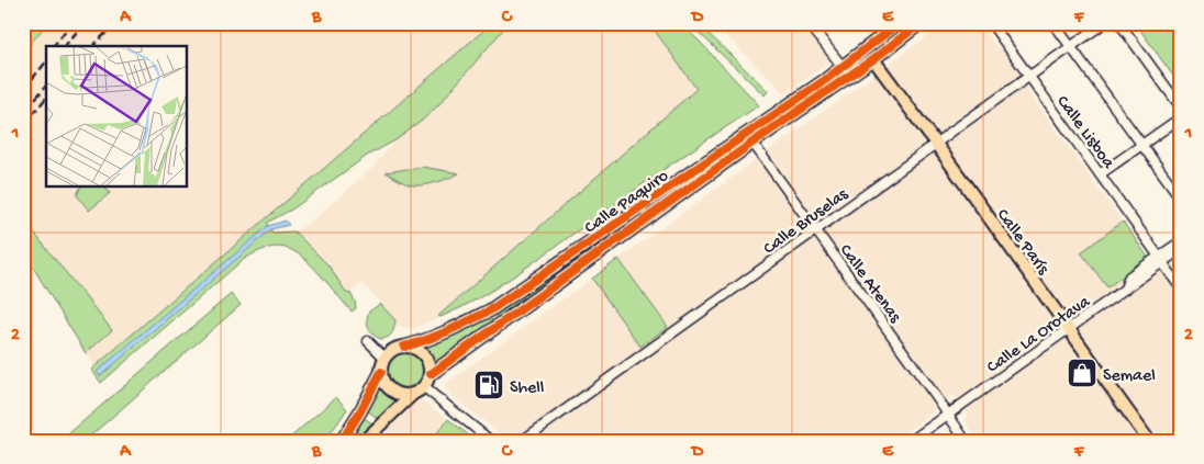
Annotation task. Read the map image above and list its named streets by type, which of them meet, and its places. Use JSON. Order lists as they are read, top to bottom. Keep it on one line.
{"streets":{"main road":["Calle Paquiro","Calle París"],"street":["Calle Lisboa","Calle Bruselas","Calle Atenas","Calle La Orotava"]},"crossings":[["Calle Lisboa","Calle Bruselas"],["Calle Lisboa","Calle La Orotava"],["Calle Paquiro","Calle París"],["Calle Paquiro","Calle Atenas"],["Calle Bruselas","Calle París"],["Calle Bruselas","Calle Atenas"],["Calle París","Calle La Orotava"],["Calle Atenas","Calle La Orotava"]],"places":{"shop":["Semael"],"fuel station":["Shell"]},"grid":{"columns":["A","B","C","D","E","F"],"rows":["1","2"]}}
